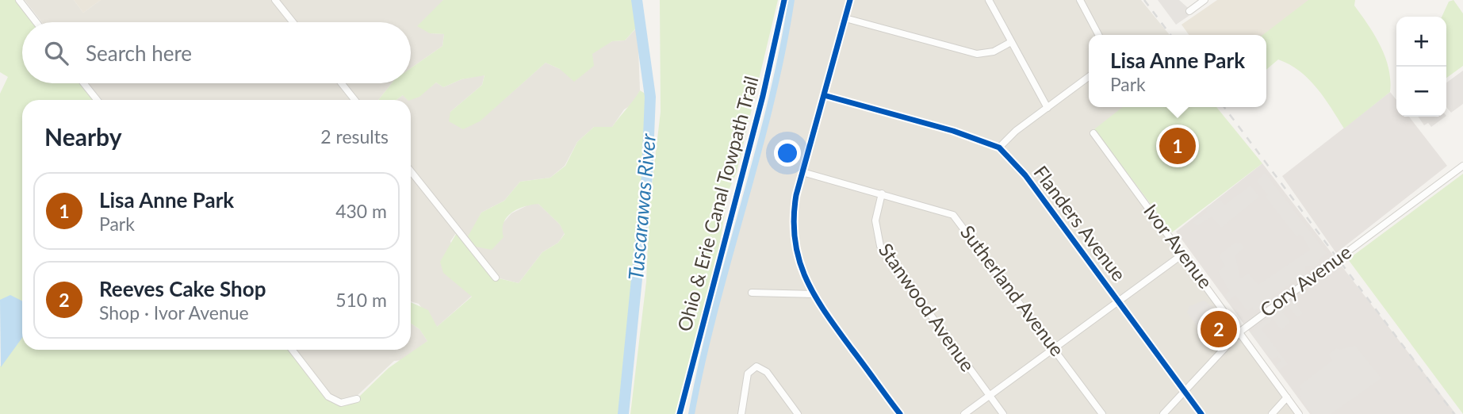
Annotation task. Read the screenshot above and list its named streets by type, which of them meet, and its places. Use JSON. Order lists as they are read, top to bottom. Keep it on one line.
{"streets":{"street":["Flanders Avenue","Ivor Avenue","Cory Avenue","Sutherland Avenue","Stanwood Avenue"],"cycle path":["Ohio & Erie Canal Towpath Trail"]},"crossings":[["Flanders Avenue","Cory Avenue"],["Ivor Avenue","Cory Avenue"],["Sutherland Avenue","Stanwood Avenue"]],"water":["Tuscarawas River"],"page":{"map_buttons":["+","−"],"search":"Search here","popup":["Lisa Anne Park","Park"],"heading":["Nearby","2 results"],"pins":["1","2"],"list":[{"mark":"1","name":"Lisa Anne Park","note":"Park","value":"430 m"},{"mark":"2","name":"Reeves Cake Shop","note":"Shop · Ivor Avenue","value":"510 m"}]}}
